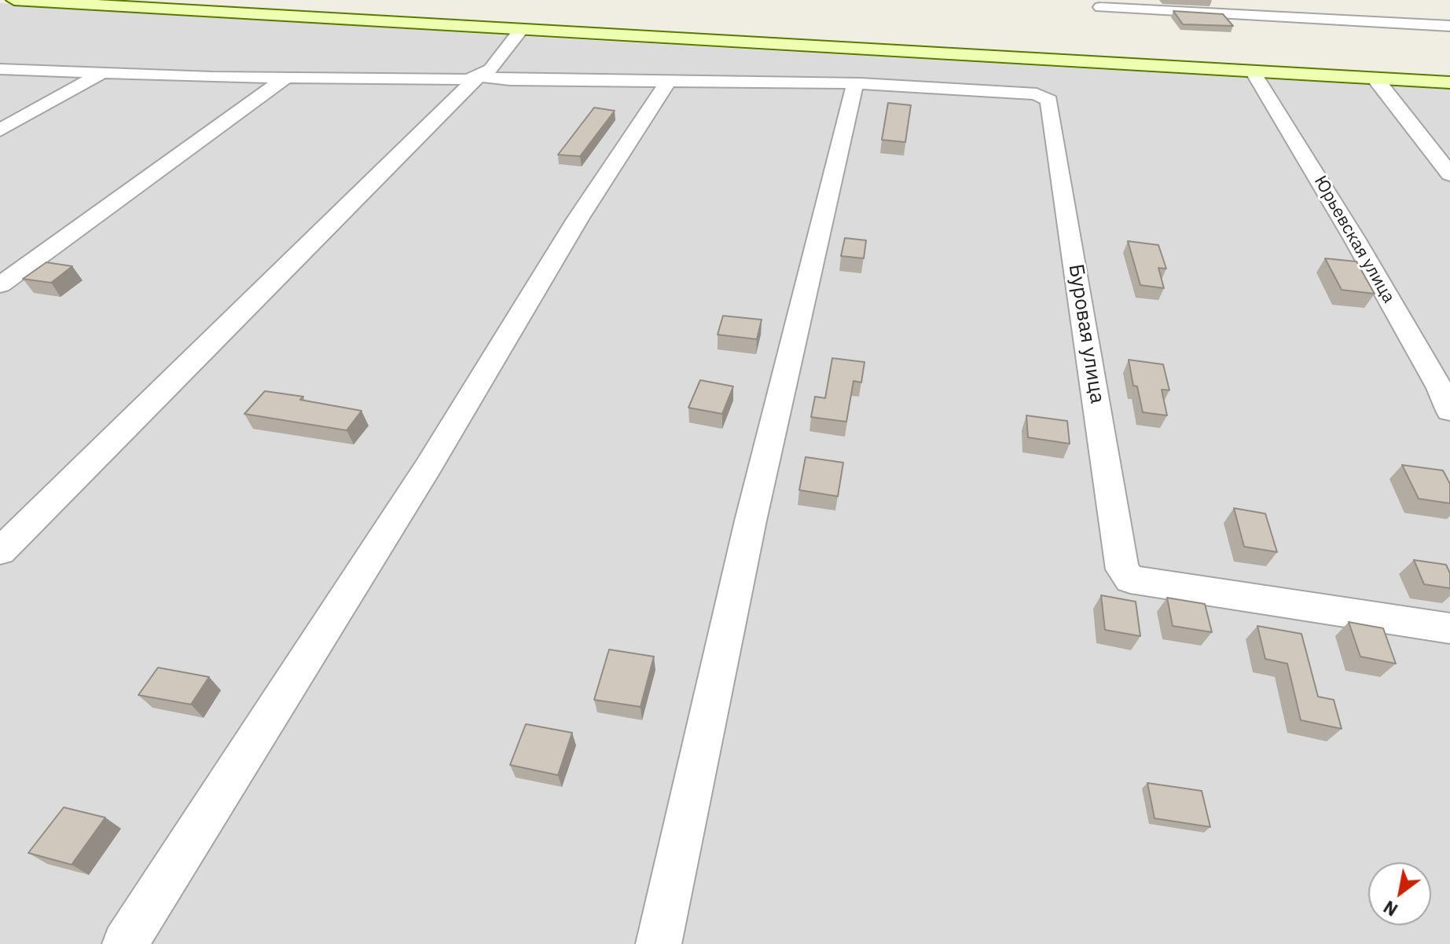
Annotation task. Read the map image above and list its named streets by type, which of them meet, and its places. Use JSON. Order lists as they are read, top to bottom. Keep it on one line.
{"streets":{"street":["Юрьевская улица","Буровая улица"]},"north":"bottom left"}
